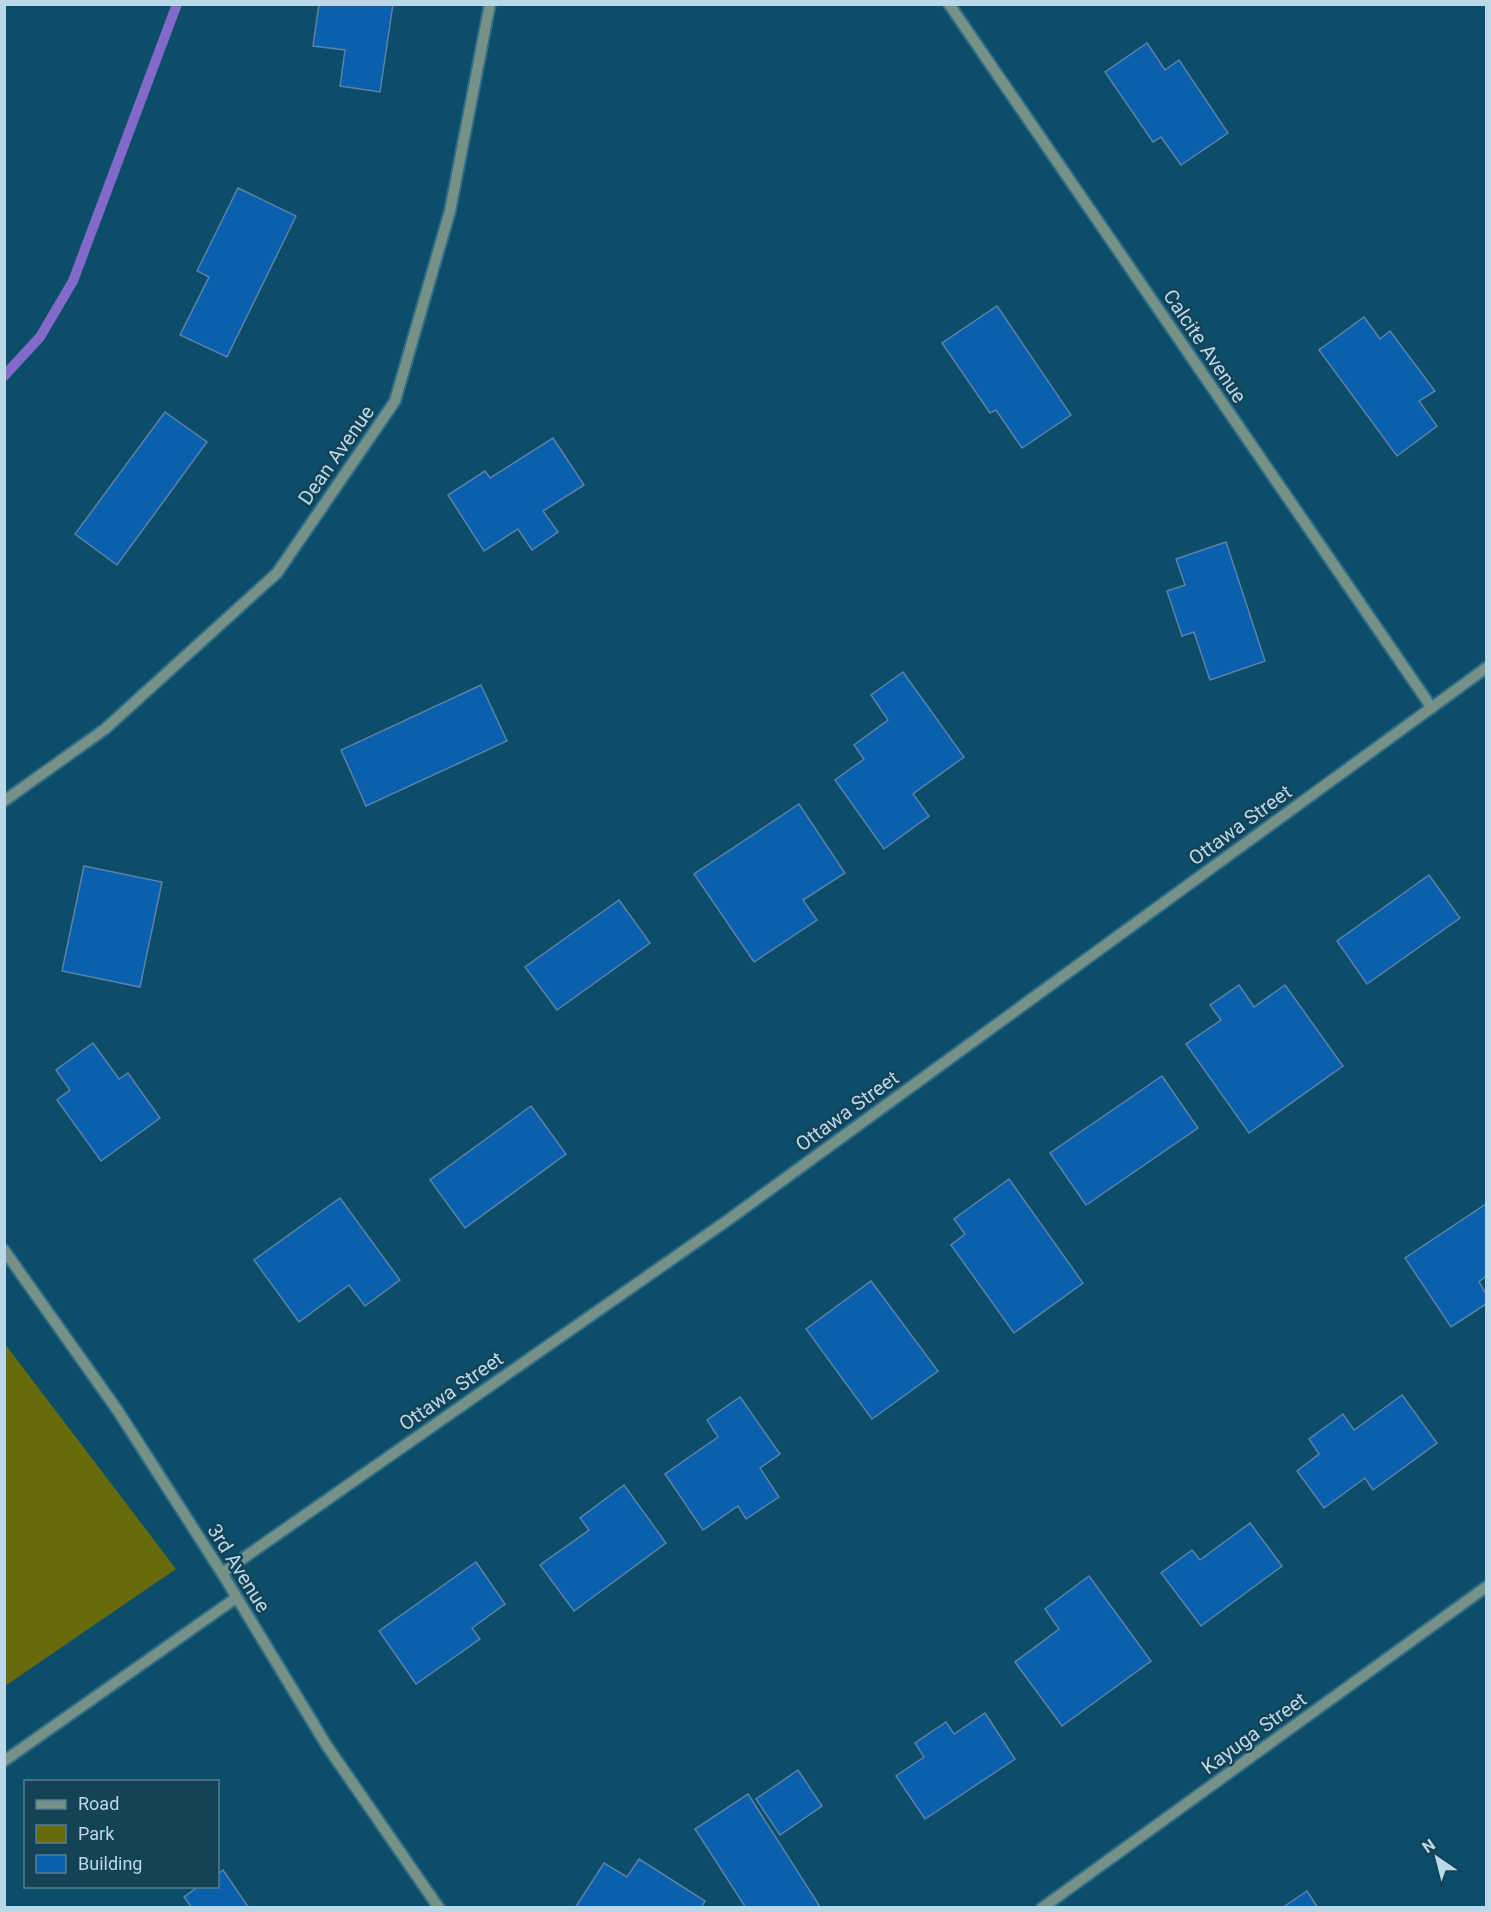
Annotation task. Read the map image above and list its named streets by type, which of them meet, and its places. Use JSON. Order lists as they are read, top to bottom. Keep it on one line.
{"streets":{"street":["Calcite Avenue","Dean Avenue","Ottawa Street","3rd Avenue","Kayuga Street"]},"crossings":[["Calcite Avenue","Ottawa Street"],["Ottawa Street","3rd Avenue"]],"legend":["Road","Park","Building"],"north":"top left"}
